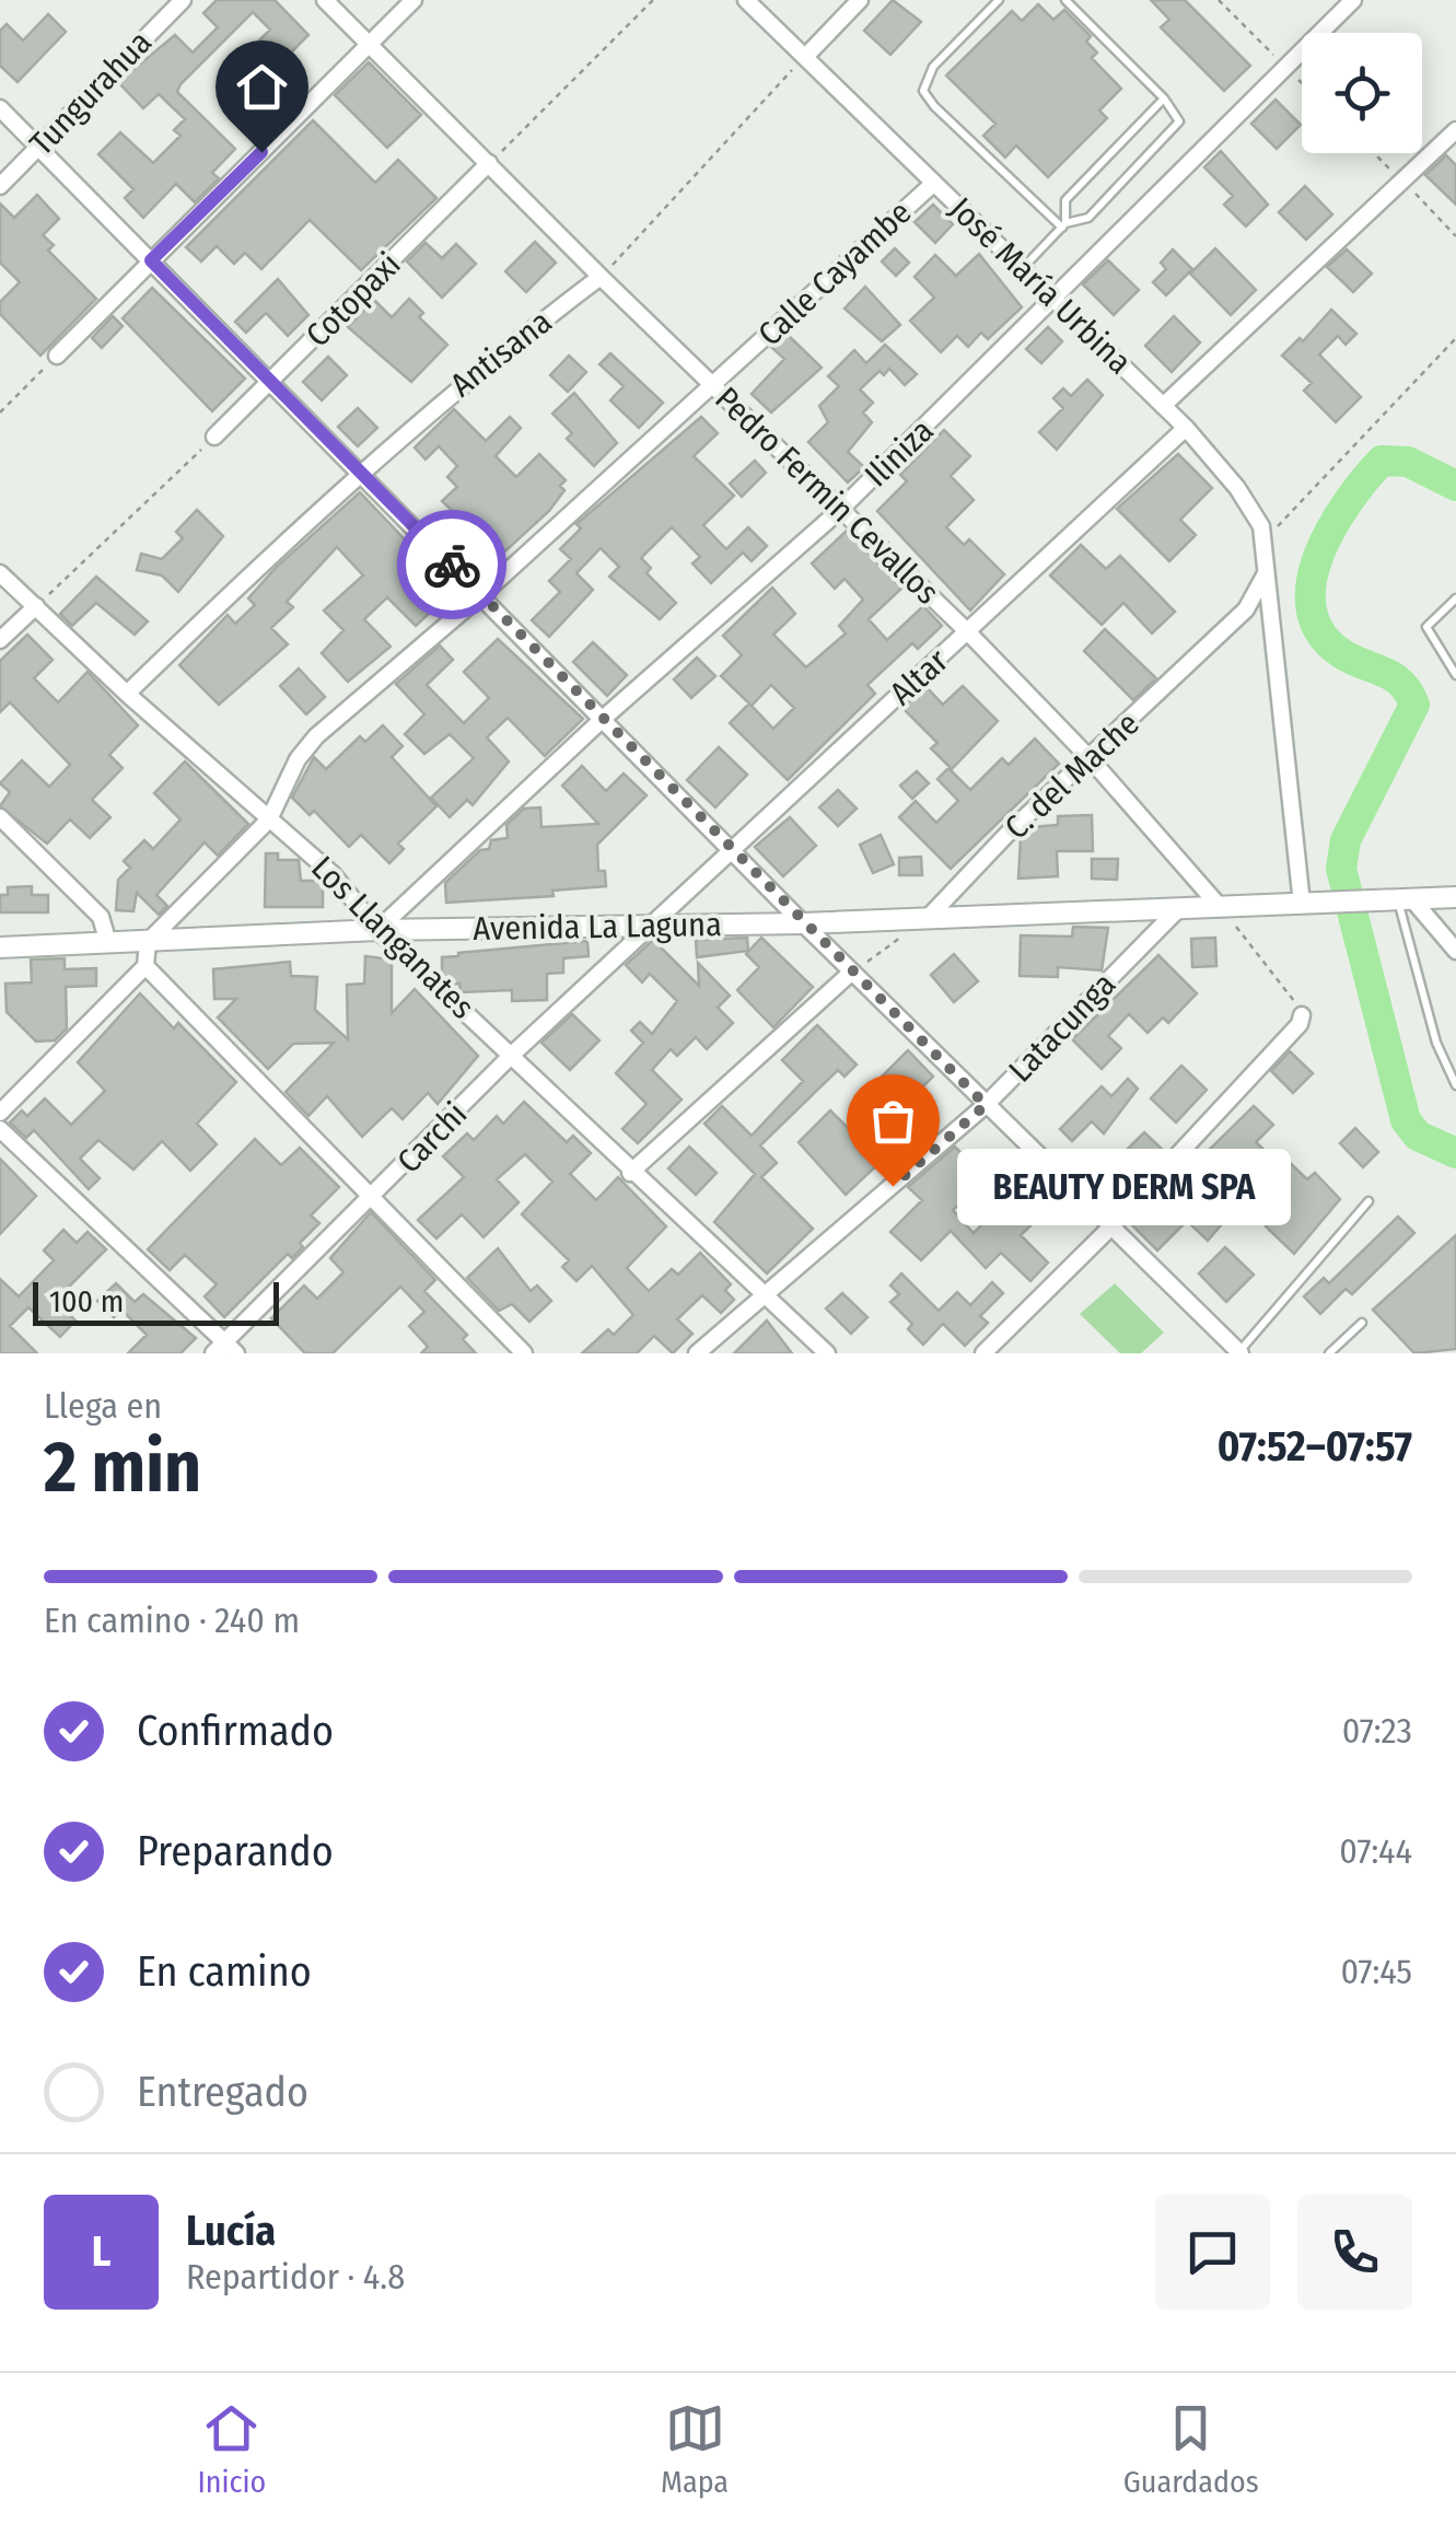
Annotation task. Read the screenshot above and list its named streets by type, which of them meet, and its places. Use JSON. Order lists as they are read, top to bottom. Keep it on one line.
{"streets":{"street":["Tungurahua","Calle Cayambe","José María Urbina","Cotopaxi","Antisana","Iliniza","Pedro Fermin Cevallos","Altar","C. del Mache","Avenida La Laguna","Los Llanganates","Latacunga","Carchi"]},"crossings":[["Calle Cayambe","José María Urbina"],["Calle Cayambe","Pedro Fermin Cevallos"],["Calle Cayambe","Avenida La Laguna"],["Calle Cayambe","Los Llanganates"],["José María Urbina","Iliniza"],["José María Urbina","Altar"],["Cotopaxi","Pedro Fermin Cevallos"],["Antisana","Pedro Fermin Cevallos"],["Antisana","Los Llanganates"],["Iliniza","Pedro Fermin Cevallos"],["Iliniza","Avenida La Laguna"],["Iliniza","Los Llanganates"],["Pedro Fermin Cevallos","Altar"],["Pedro Fermin Cevallos","C. del Mache"],["Pedro Fermin Cevallos","Avenida La Laguna"],["Altar","Avenida La Laguna"],["Altar","Carchi"],["C. del Mache","Avenida La Laguna"],["Avenida La Laguna","Los Llanganates"],["Avenida La Laguna","Latacunga"],["Avenida La Laguna","Carchi"],["Los Llanganates","Latacunga"],["Los Llanganates","Carchi"]],"places":["BEAUTY DERM SPA"],"scale_bar":"100 m","page":{"bubble":"BEAUTY DERM SPA","scale":"100 m","heading":["2 min","Llega en","07:52–07:57"],"panel":["Lucía","Repartidor · 4.8"],"bar":"En camino · 240 m","list":[["Confirmado","07:23"],["Preparando","07:44"],["En camino","07:45"],"Entregado"],"round":"L","tabs":["Inicio","Mapa","Guardados"]}}
